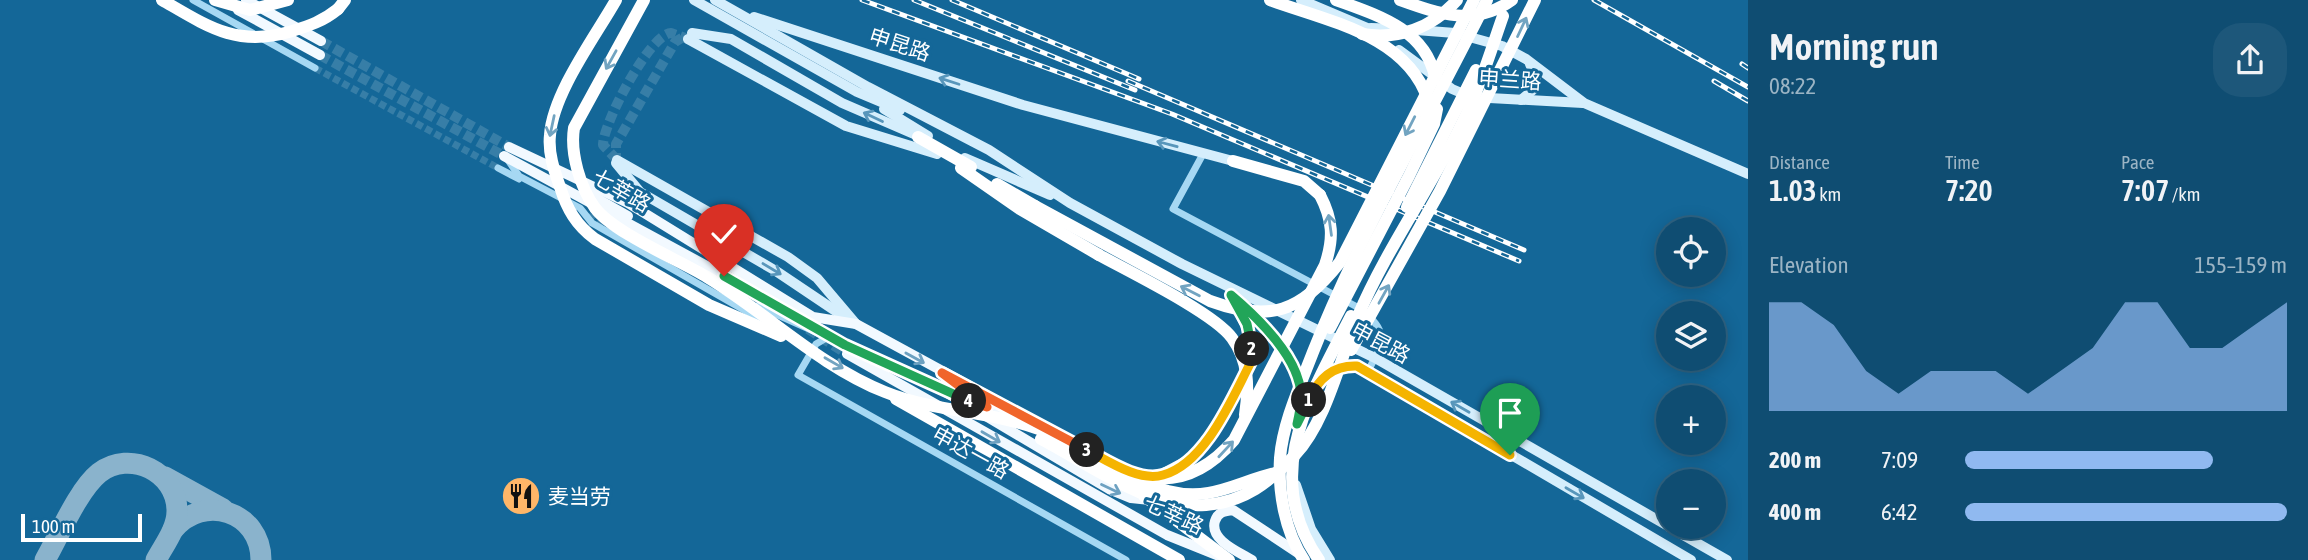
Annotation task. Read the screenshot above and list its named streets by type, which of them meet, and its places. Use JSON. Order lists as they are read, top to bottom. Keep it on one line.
{"streets":{"main road":["申昆路","申兰路","七莘路"],"street":["申达一路"]},"places":{"restaurant":["麦当劳"]},"scale_bar":"100 m","page":{"heading":["Morning run","08:22"],"stats":[["Distance","1.03 km"],["Time","7:20"],["Pace","7:07 /km"]],"map_buttons":["+","−"],"chart":["Elevation","155–159 m"],"pins":["2","1","4","3"],"list":[{"name":"200 m","note":"7:09"},{"name":"400 m","note":"6:42"}],"scale":"100 m"}}
